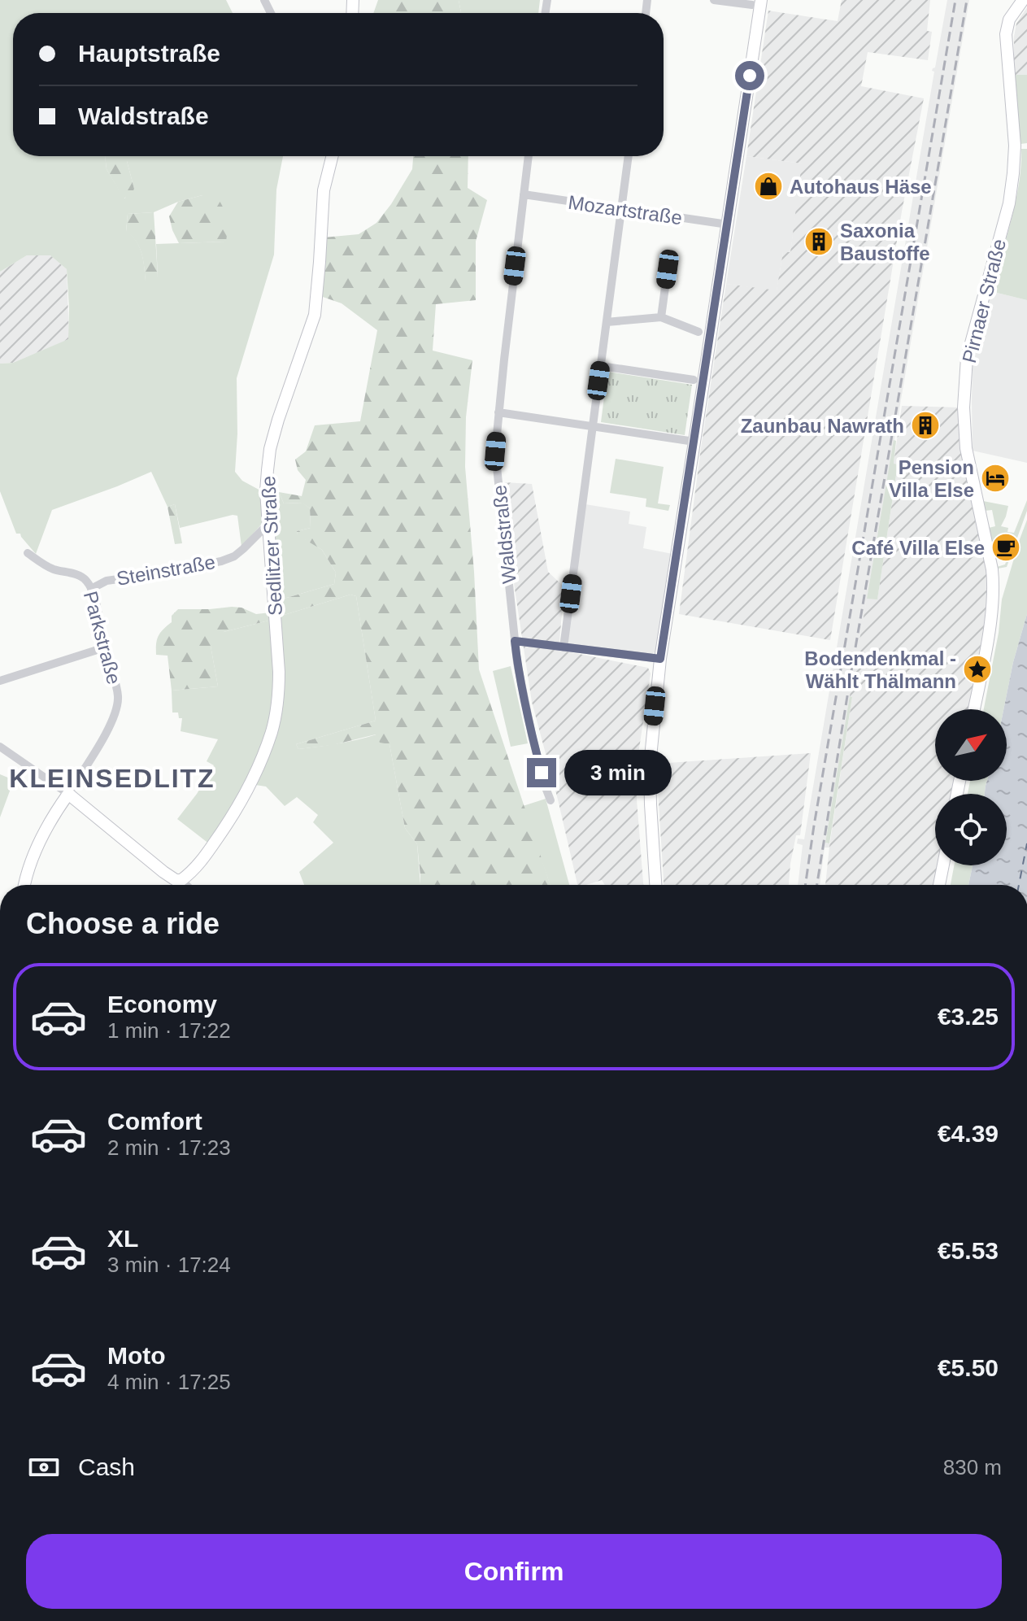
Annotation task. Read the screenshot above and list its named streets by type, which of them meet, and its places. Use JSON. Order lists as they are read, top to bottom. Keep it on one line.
{"streets":{"street":["Mozartstraße","Pirnaer Straße","Waldstraße","Sedlitzer Straße","Steinstraße","Parkstraße"]},"crossings":[["Mozartstraße","Waldstraße"],["Sedlitzer Straße","Steinstraße"],["Steinstraße","Parkstraße"]],"districts":["KLEINSEDLITZ"],"places":{"shop":["Autohaus Häse"],"building":["Saxonia Baustoffe","Zaunbau Nawrath"],"hotel":["Pension Villa Else"],"cafe":["Café Villa Else"],"place":["Bodendenkmal - Wählt Thälmann"]},"north":"top right","page":{"banner":["Hauptstraße","Waldstraße"],"bubble":"3 min","heading":"Choose a ride","list":[{"name":"Economy","note":"1 min · 17:22","value":"€3.25"},{"name":"Comfort","note":"2 min · 17:23","value":"€4.39"},{"name":"XL","note":"3 min · 17:24","value":"€5.53"},{"name":"Moto","note":"4 min · 17:25","value":"€5.50"}],"pay":["Cash","830 m"],"buttons":"Confirm"}}
